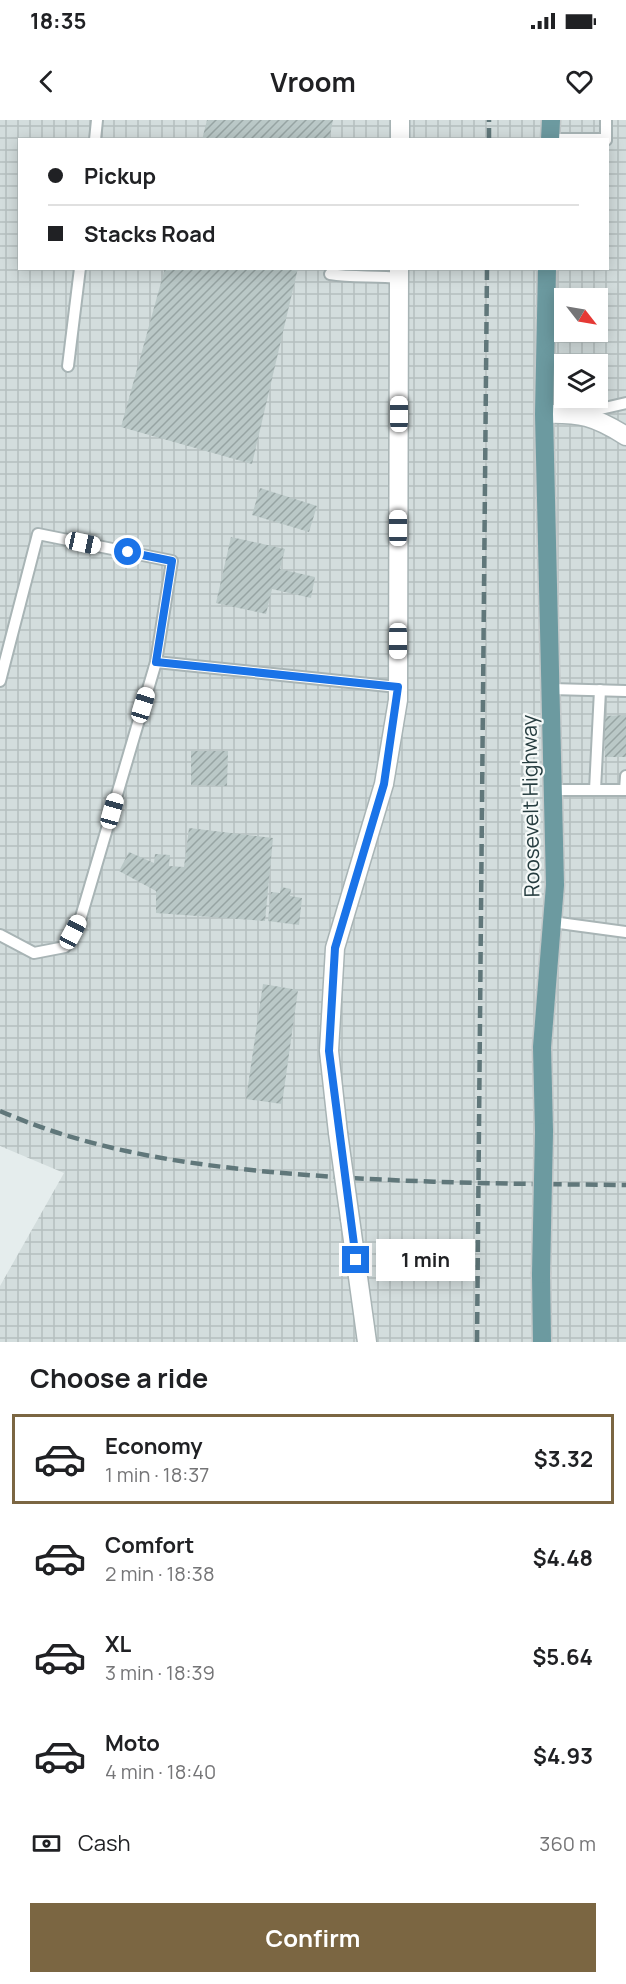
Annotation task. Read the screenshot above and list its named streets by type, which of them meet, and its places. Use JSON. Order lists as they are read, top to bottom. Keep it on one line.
{"streets":{"main road":["Roosevelt Highway"]},"north":"bottom right","page":{"status":"18:35","header":"Vroom","banner":["Pickup","Stacks Road"],"bubble":"1 min","heading":"Choose a ride","list":[{"name":"Economy","note":"1 min · 18:37","value":"$3.32"},{"name":"Comfort","note":"2 min · 18:38","value":"$4.48"},{"name":"XL","note":"3 min · 18:39","value":"$5.64"},{"name":"Moto","note":"4 min · 18:40","value":"$4.93"}],"pay":["Cash","360 m"],"buttons":"Confirm"}}
